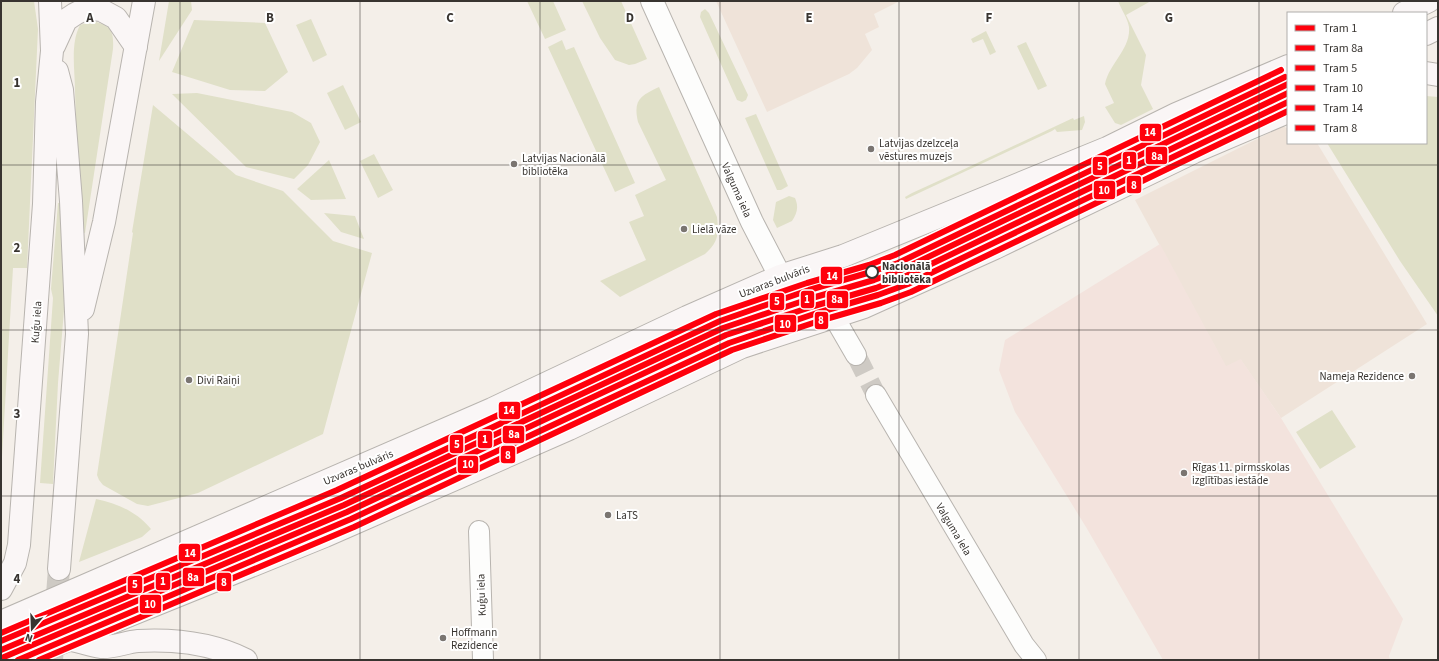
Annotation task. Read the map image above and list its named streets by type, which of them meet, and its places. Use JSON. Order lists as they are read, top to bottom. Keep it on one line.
{"streets":{"main road":["Uzvaras bulvāris","Kuģu iela"],"street":["Valguma iela"]},"crossings":[["Valguma iela","Uzvaras bulvāris"]],"places":["Latvijas dzelzceļa vēstures muzejs","Latvijas Nacionālā bibliotēka","Lielā vāze","Nacionālā bibliotēka","Nameja Rezidence","Divi Raiņi","Rīgas 11. pirmsskolas izglītības iestāde","LaTS","Hoffmann Rezidence"],"lines":["tram line 14","tram line 5","tram line 1","tram line 8a","tram line 10","tram line 8"],"legend":["Tram 1","Tram 8a","Tram 5","Tram 10","Tram 14","Tram 8"],"north":"bottom","grid":{"columns":["A","B","C","D","E","F","G"],"rows":["1","2","3","4"]}}
